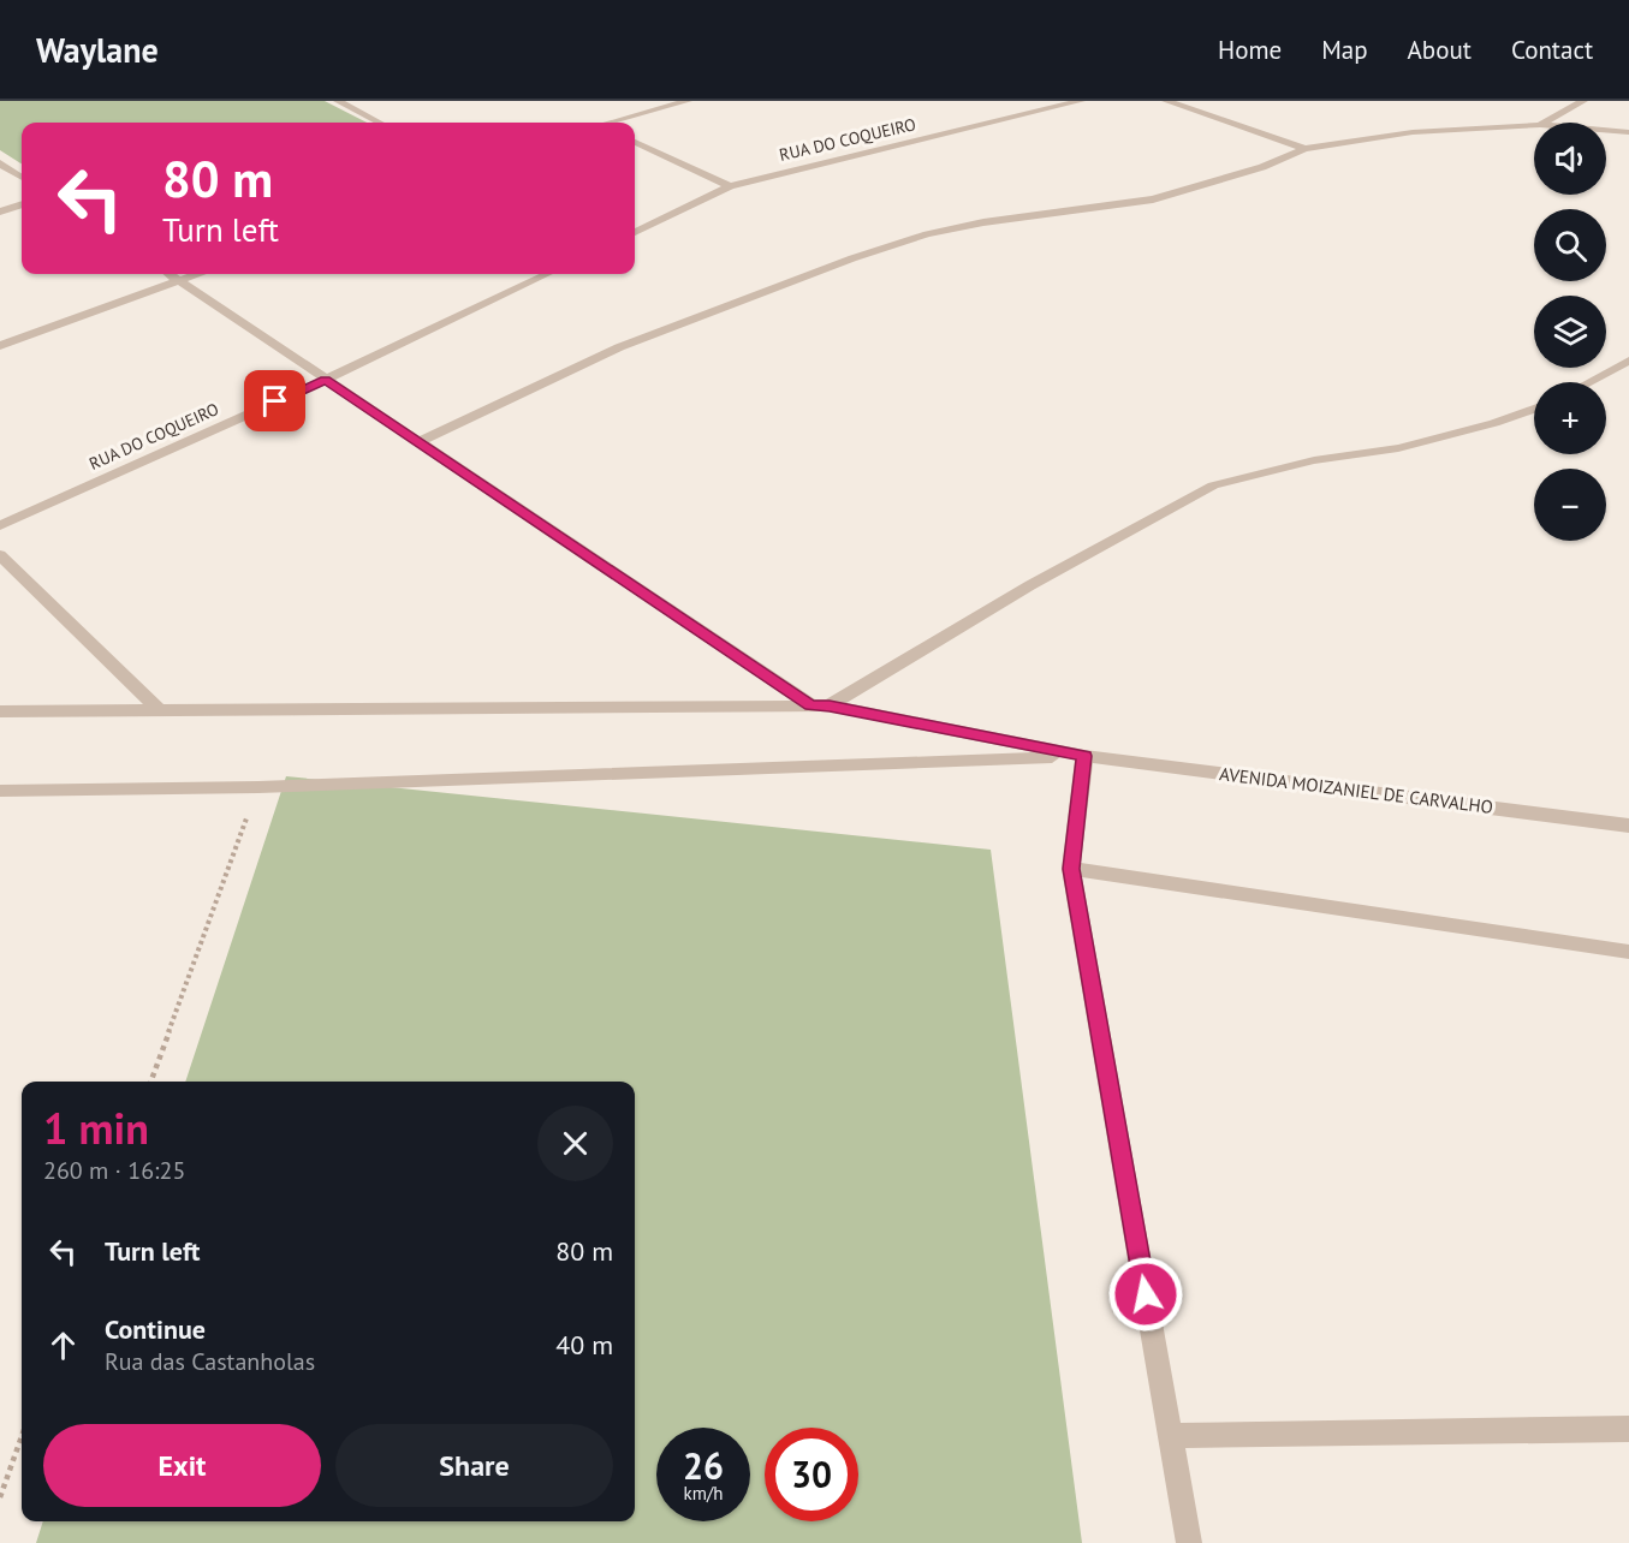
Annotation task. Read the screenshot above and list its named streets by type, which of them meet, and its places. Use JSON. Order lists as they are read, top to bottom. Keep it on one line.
{"streets":{"street":["RUA DO COQUEIRO","AVENIDA MOIZANIEL DE CARVALHO"]},"page":{"header":"Waylane","nav":["Home","Map","About","Contact"],"map_buttons":["+","−"],"turn":["80 m","Turn left"],"heading":["1 min","260 m · 16:25"],"list":[{"name":"Turn left","value":"80 m"},{"name":"Continue","note":"Rua das Castanholas","value":"40 m"}],"buttons":["Exit","Share"],"speed":"26 km/h","limit":"30"}}
